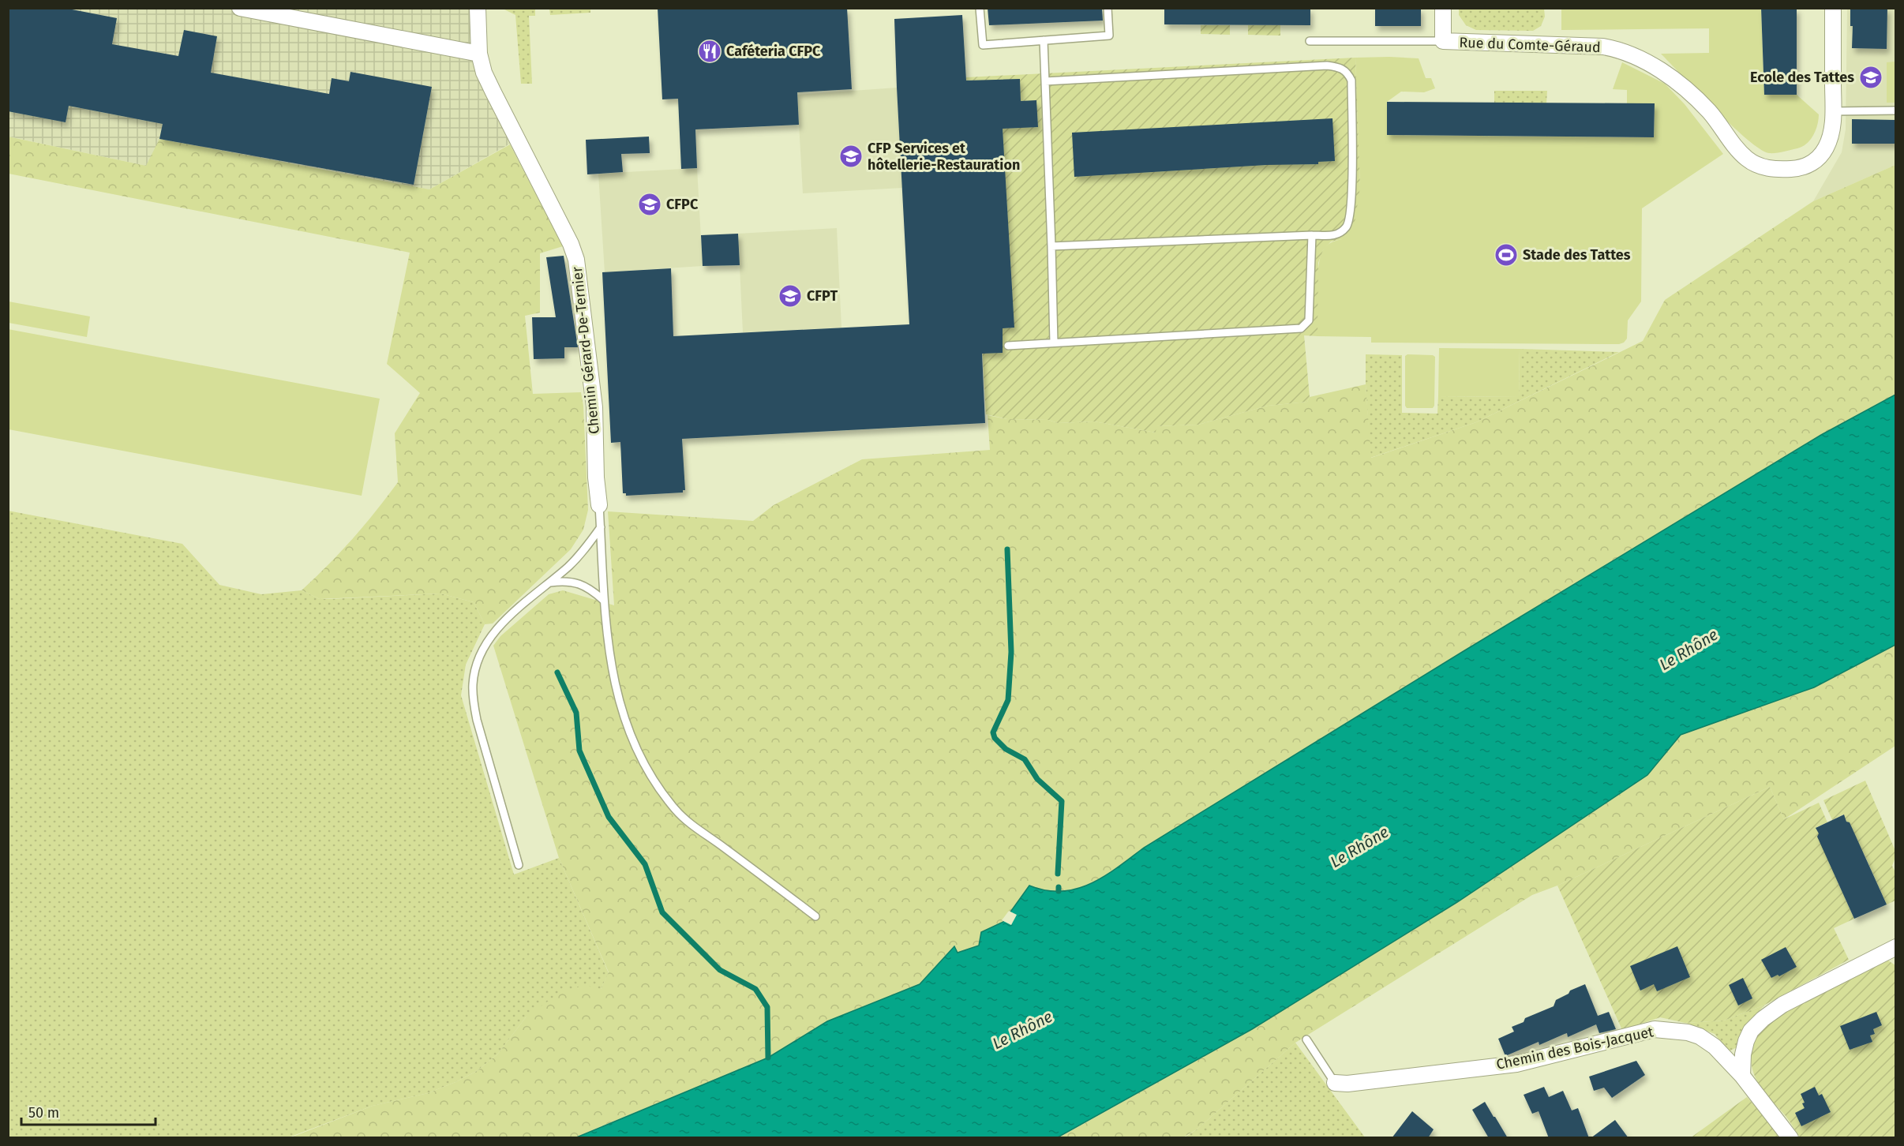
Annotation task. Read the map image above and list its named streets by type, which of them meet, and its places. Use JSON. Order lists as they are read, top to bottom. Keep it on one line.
{"streets":{"street":["Rue du Comte-Géraud","Chemin Gérard-De-Ternier","Chemin des Bois-Jacquet"]},"water":["Le Rhône"],"places":{"restaurant":["Caféteria CFPC"],"school or university":["Ecole des Tattes","CFP Services et hôtellerie-Restauration","CFPC","CFPT"],"sports":["Stade des Tattes"]},"scale_bar":"50 m"}
